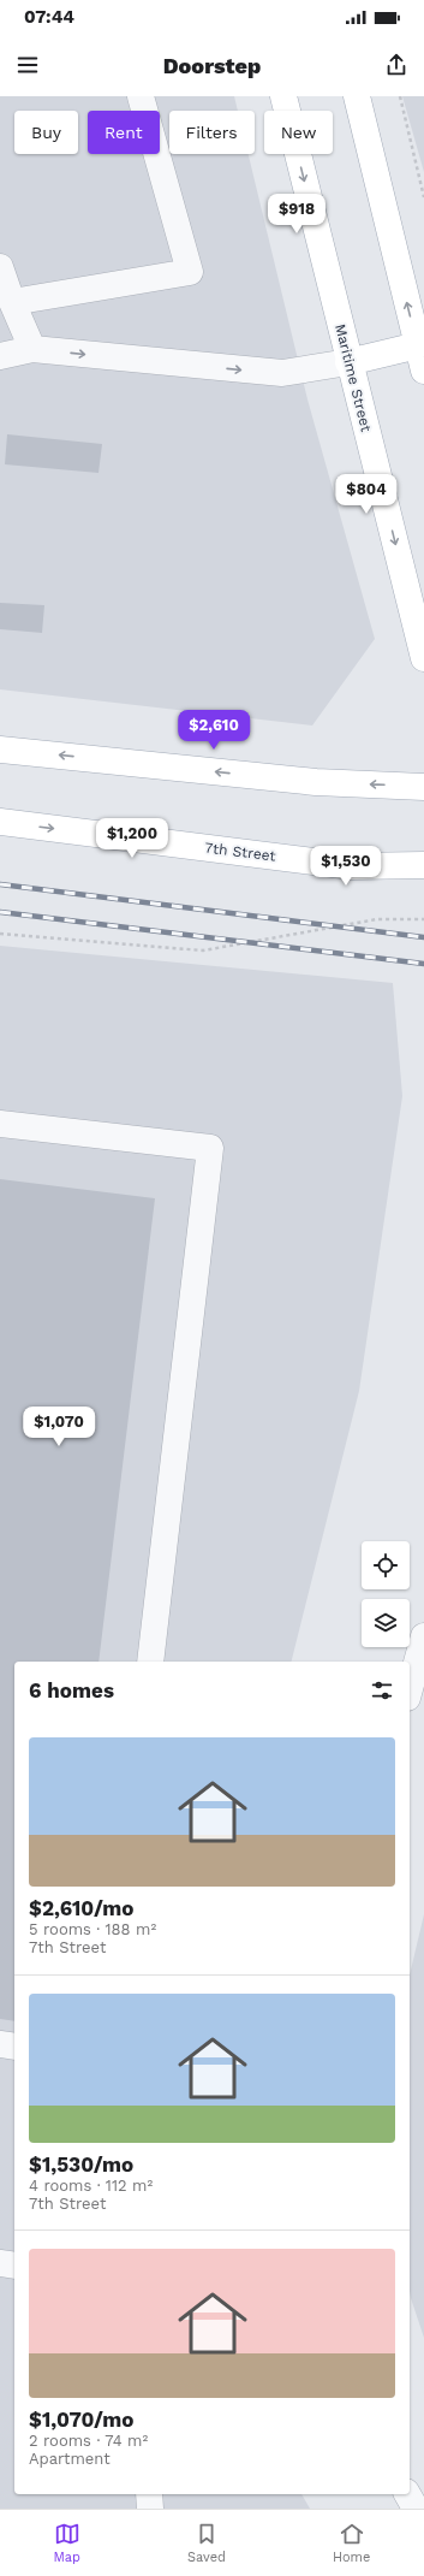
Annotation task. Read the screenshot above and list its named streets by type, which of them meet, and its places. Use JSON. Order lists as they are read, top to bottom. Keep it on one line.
{"streets":{"main road":["Maritime Street","7th Street"]},"page":{"status":"07:44","header":"Doorstep","chip":["Buy","Rent","Filters","New"],"price":["$918","$804","$2,610","$1,200","$1,530","$1,070"],"heading":"6 homes","list":[{"name":"$2,610/mo","note":"5 rooms · 188 m² · 7th Street"},{"name":"$1,530/mo","note":"4 rooms · 112 m² · 7th Street"},{"name":"$1,070/mo","note":"2 rooms · 74 m² · Apartment"}],"tabs":["Map","Saved","Home"]}}
